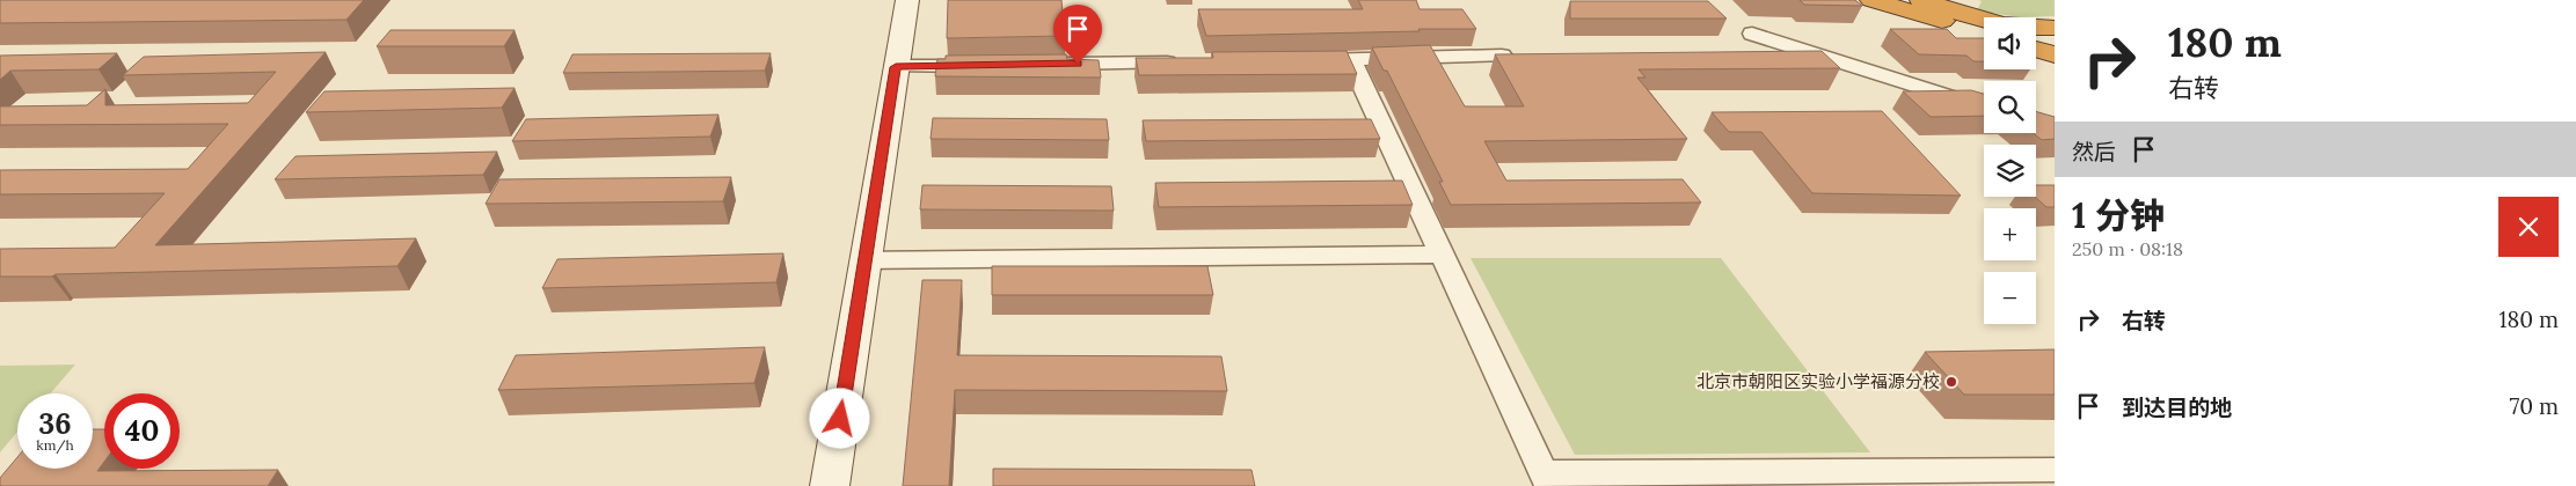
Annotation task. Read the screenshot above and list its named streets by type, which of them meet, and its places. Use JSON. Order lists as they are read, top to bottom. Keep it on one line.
{"places":["北京市朝阳区实验小学福源分校"],"page":{"turn":["180 m","右转"],"map_buttons":["+","−"],"then":"然后","heading":["1 分钟","250 m · 08:18"],"list":[{"name":"右转","value":"180 m"},{"name":"到达目的地","value":"70 m"}],"speed":"36 km/h","limit":"40"}}
